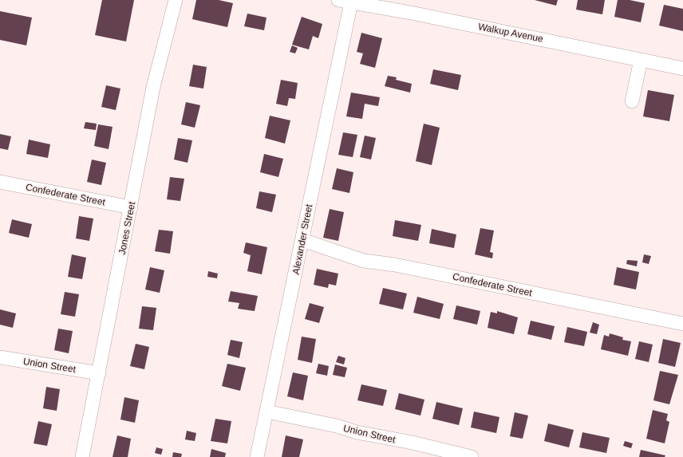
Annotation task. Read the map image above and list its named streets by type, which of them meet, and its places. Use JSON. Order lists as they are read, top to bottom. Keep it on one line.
{"streets":{"street":["Walkup Avenue","Confederate Street","Jones Street","Alexander Street","Union Street"]},"crossings":[["Walkup Avenue","Alexander Street"],["Confederate Street","Jones Street"],["Confederate Street","Alexander Street"],["Jones Street","Union Street"],["Alexander Street","Union Street"]]}
